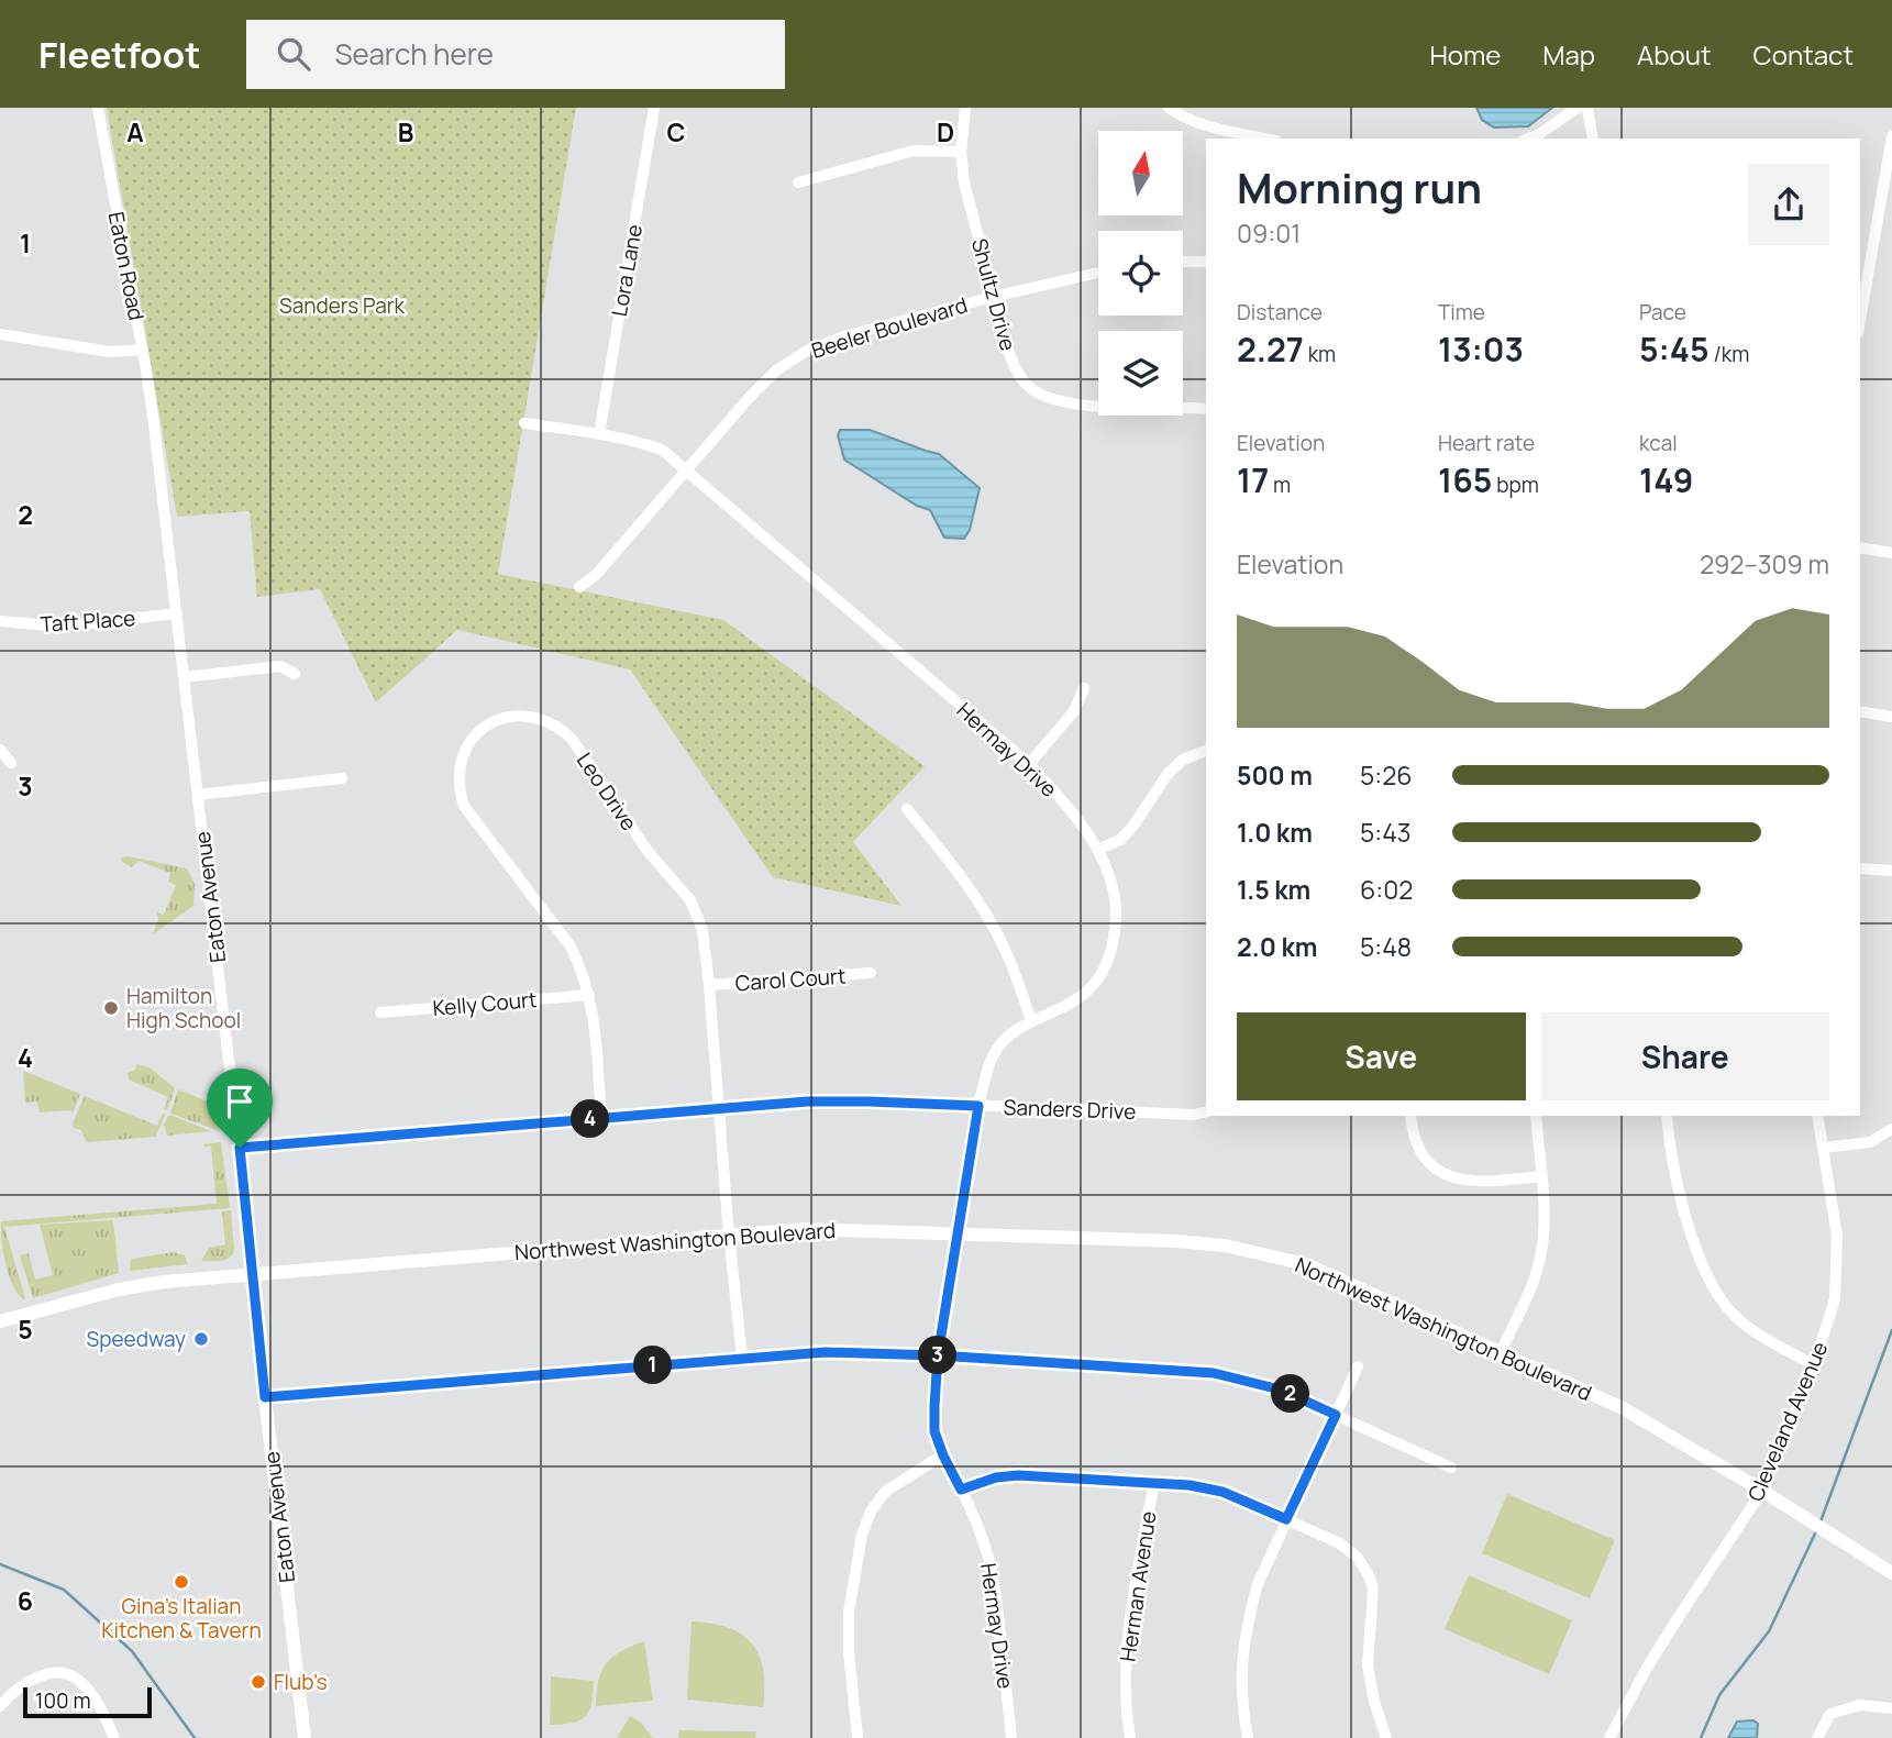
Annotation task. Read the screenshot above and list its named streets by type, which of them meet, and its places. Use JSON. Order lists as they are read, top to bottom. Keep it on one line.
{"streets":{"main road":["Eaton Avenue","Northwest Washington Boulevard"],"street":["Eaton Road","Lora Lane","Shultz Drive","Beeler Boulevard","Taft Place","Hermay Drive","Leo Drive","Carol Court","Kelly Court","Sanders Drive","Cleveland Avenue","Herman Avenue"]},"crossings":[["Eaton Road","Eaton Avenue"],["Lora Lane","Hermay Drive"],["Shultz Drive","Beeler Boulevard"],["Beeler Boulevard","Hermay Drive"],["Taft Place","Eaton Avenue"],["Hermay Drive","Sanders Drive"],["Hermay Drive","Northwest Washington Boulevard"],["Leo Drive","Carol Court"],["Leo Drive","Kelly Court"],["Leo Drive","Sanders Drive"],["Leo Drive","Northwest Washington Boulevard"],["Eaton Avenue","Sanders Drive"],["Eaton Avenue","Northwest Washington Boulevard"],["Northwest Washington Boulevard","Cleveland Avenue"]],"parks":["Sanders Park"],"places":["Hamilton High School","Speedway","Gina's Italian Kitchen & Tavern","Flub's"],"scale_bar":"100 m","north":"top","page":{"header":"Fleetfoot","search":"Search here","nav":["Home","Map","About","Contact"],"heading":["Morning run","09:01"],"stats":[["Distance","2.27 km"],["Time","13:03"],["Pace","5:45 /km"],["Elevation","17 m"],["Heart rate","165 bpm"],["kcal","149"]],"chart":["Elevation","292–309 m"],"list":[{"name":"500 m","note":"5:26"},{"name":"1.0 km","note":"5:43"},{"name":"1.5 km","note":"6:02"},{"name":"2.0 km","note":"5:48"}],"buttons":["Save","Share"],"pins":["4","3","1","2"],"scale":"100 m"},"grid":{"columns":["A","B","C","D"],"rows":["1","2","3","4","5","6"]}}
